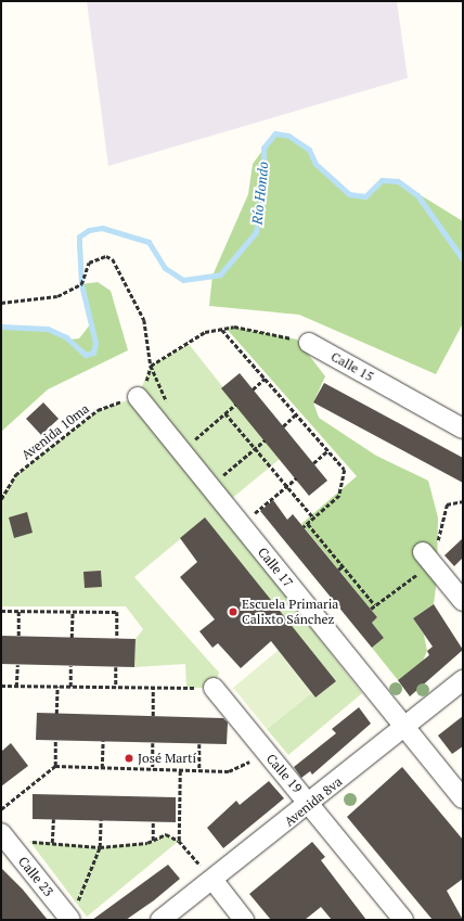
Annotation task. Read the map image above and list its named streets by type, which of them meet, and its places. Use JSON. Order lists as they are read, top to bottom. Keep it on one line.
{"streets":{"street":["Calle 15","Calle 17","Calle 19","Avenida 8va","Calle 23"],"path":["Avenida 10ma"]},"crossings":[["Avenida 10ma","Calle 17"],["Calle 17","Avenida 8va"],["Calle 19","Avenida 8va"]],"water":["Río Hondo"],"places":["Escuela Primaria Calixto Sánchez","José Martí"]}
